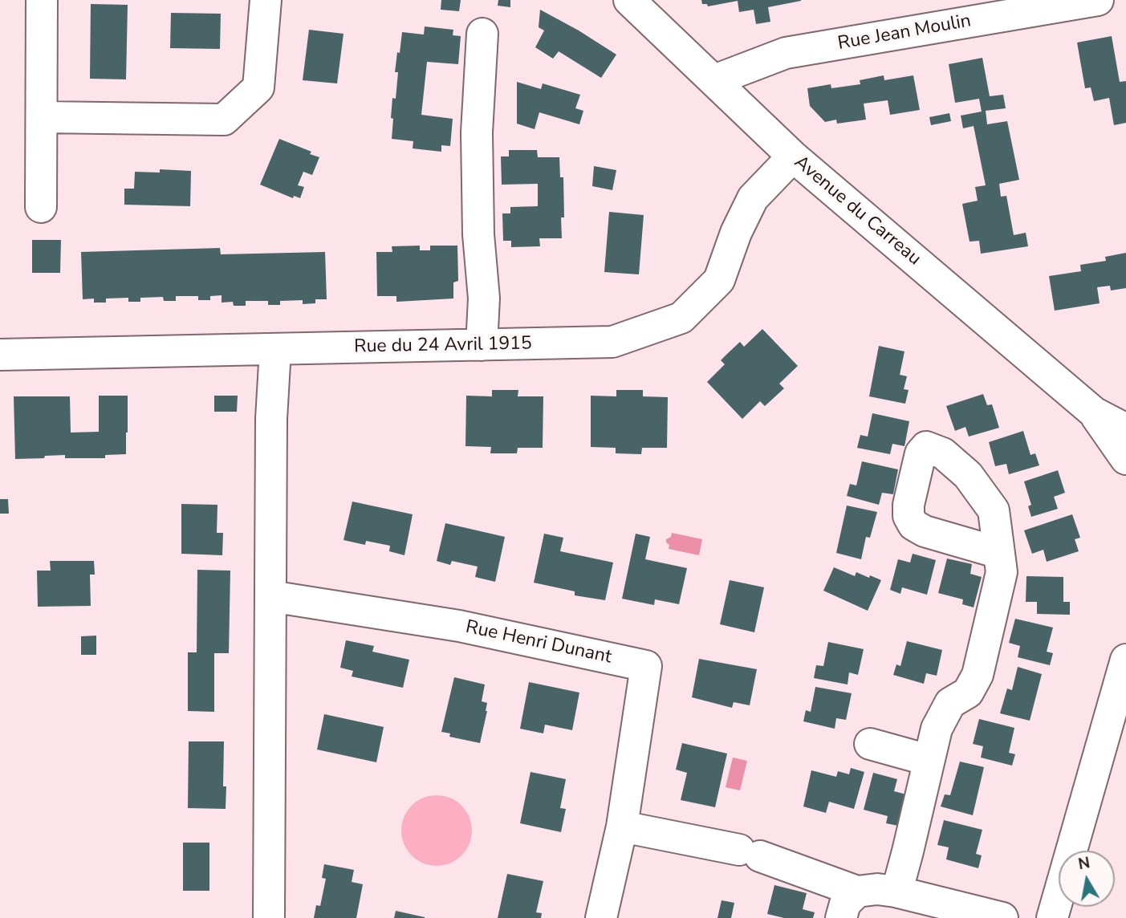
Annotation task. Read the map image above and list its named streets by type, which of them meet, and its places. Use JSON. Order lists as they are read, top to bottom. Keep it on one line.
{"streets":{"street":["Rue Jean Moulin","Avenue du Carreau","Rue du 24 Avril 1915","Rue Henri Dunant"]},"crossings":[["Rue Jean Moulin","Avenue du Carreau"],["Avenue du Carreau","Rue du 24 Avril 1915"]],"north":"top"}
